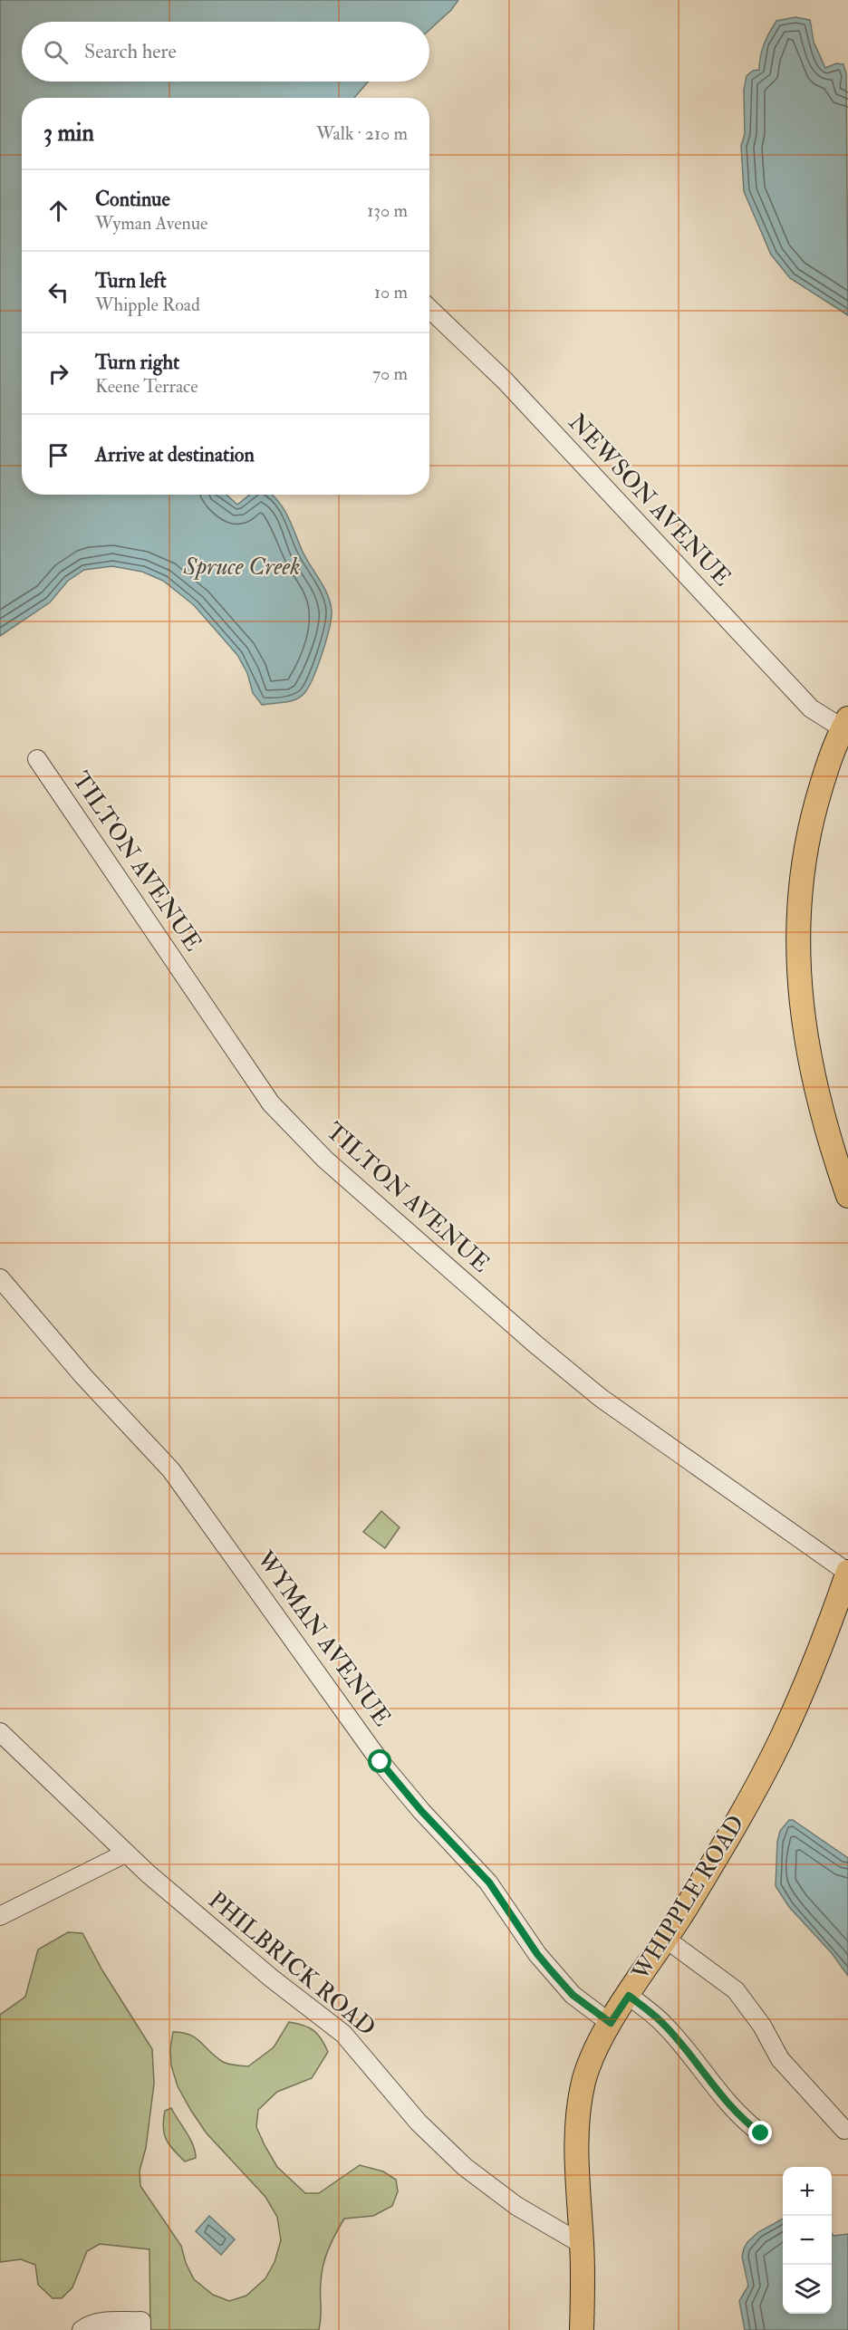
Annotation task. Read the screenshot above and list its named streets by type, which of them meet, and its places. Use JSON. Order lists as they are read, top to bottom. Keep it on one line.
{"streets":{"main road":["WHIPPLE ROAD"],"street":["NEWSON AVENUE","TILTON AVENUE","WYMAN AVENUE","PHILBRICK ROAD"]},"crossings":[["TILTON AVENUE","WHIPPLE ROAD"],["WYMAN AVENUE","WHIPPLE ROAD"],["WHIPPLE ROAD","PHILBRICK ROAD"]],"water":["Spruce Creek"],"page":{"search":"Search here","heading":["3 min","Walk · 210 m"],"list":[["Continue","Wyman Avenue","130 m"],["Turn left","Whipple Road","10 m"],["Turn right","Keene Terrace","70 m"],"Arrive at destination"],"map_buttons":["+","−"]}}
